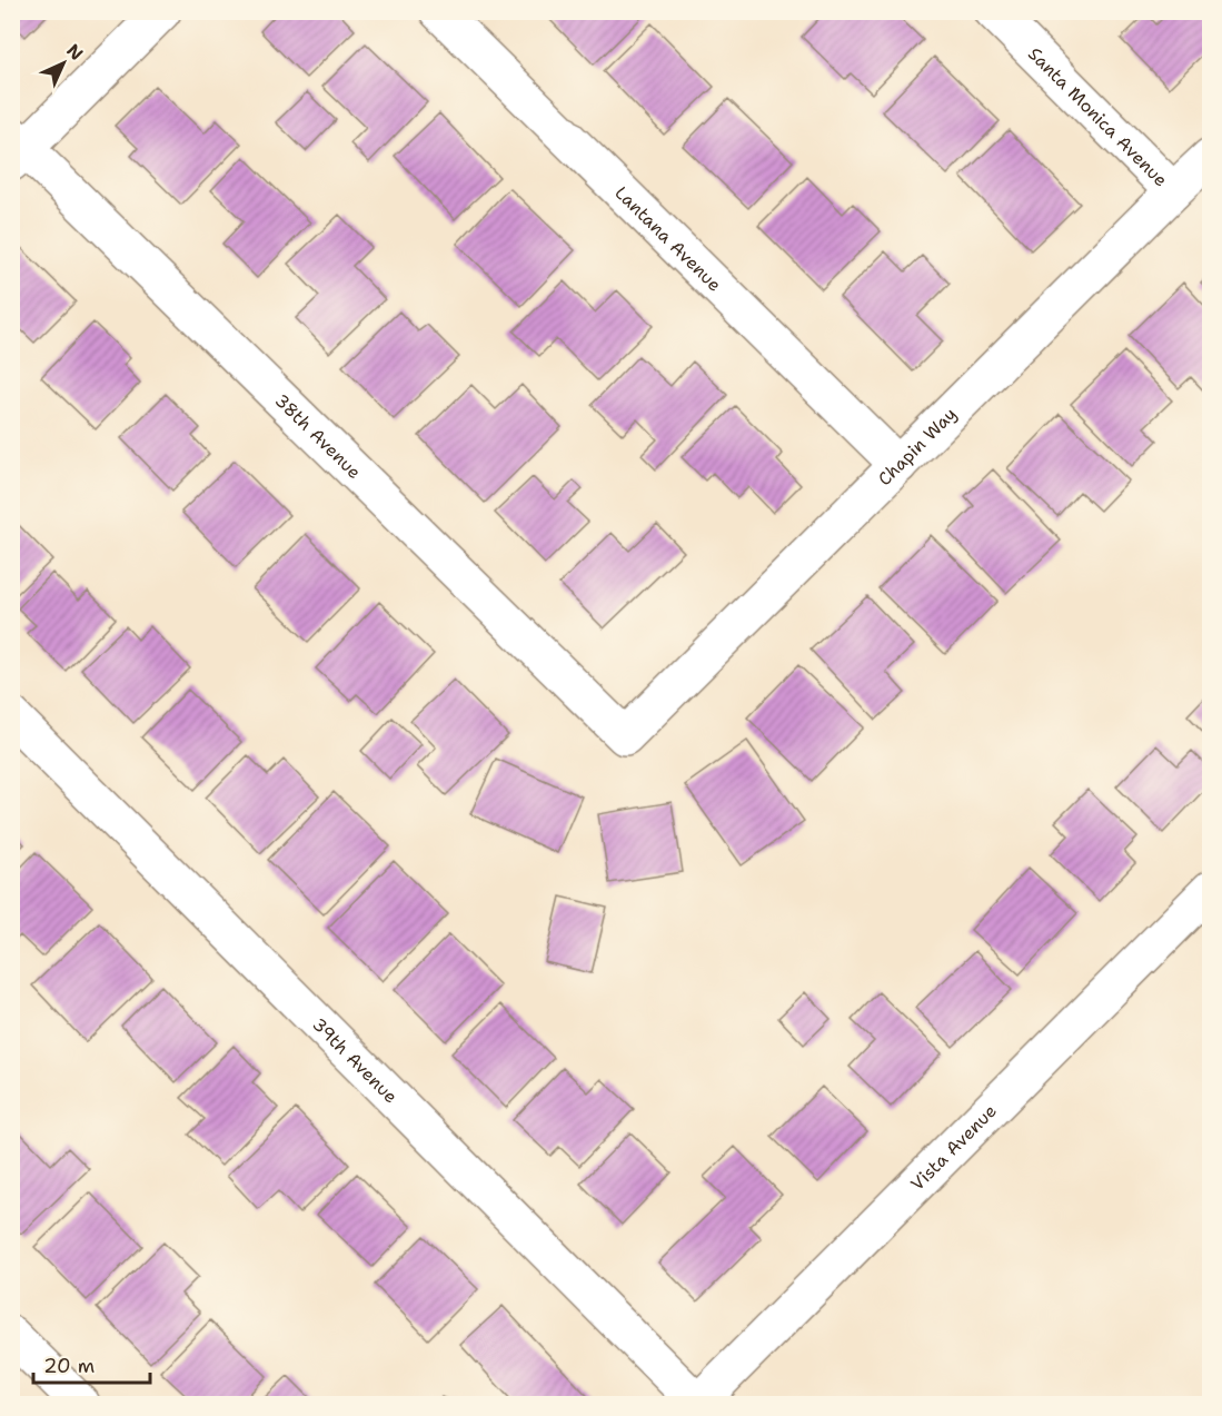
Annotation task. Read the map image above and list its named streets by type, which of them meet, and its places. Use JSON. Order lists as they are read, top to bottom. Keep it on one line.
{"streets":{"street":["Santa Monica Avenue","Lantana Avenue","38th Avenue","Chapin Way","39th Avenue","Vista Avenue"]},"crossings":[["Santa Monica Avenue","Chapin Way"],["Lantana Avenue","Chapin Way"],["38th Avenue","Chapin Way"],["39th Avenue","Vista Avenue"]],"scale_bar":"20 m","north":"top right"}
